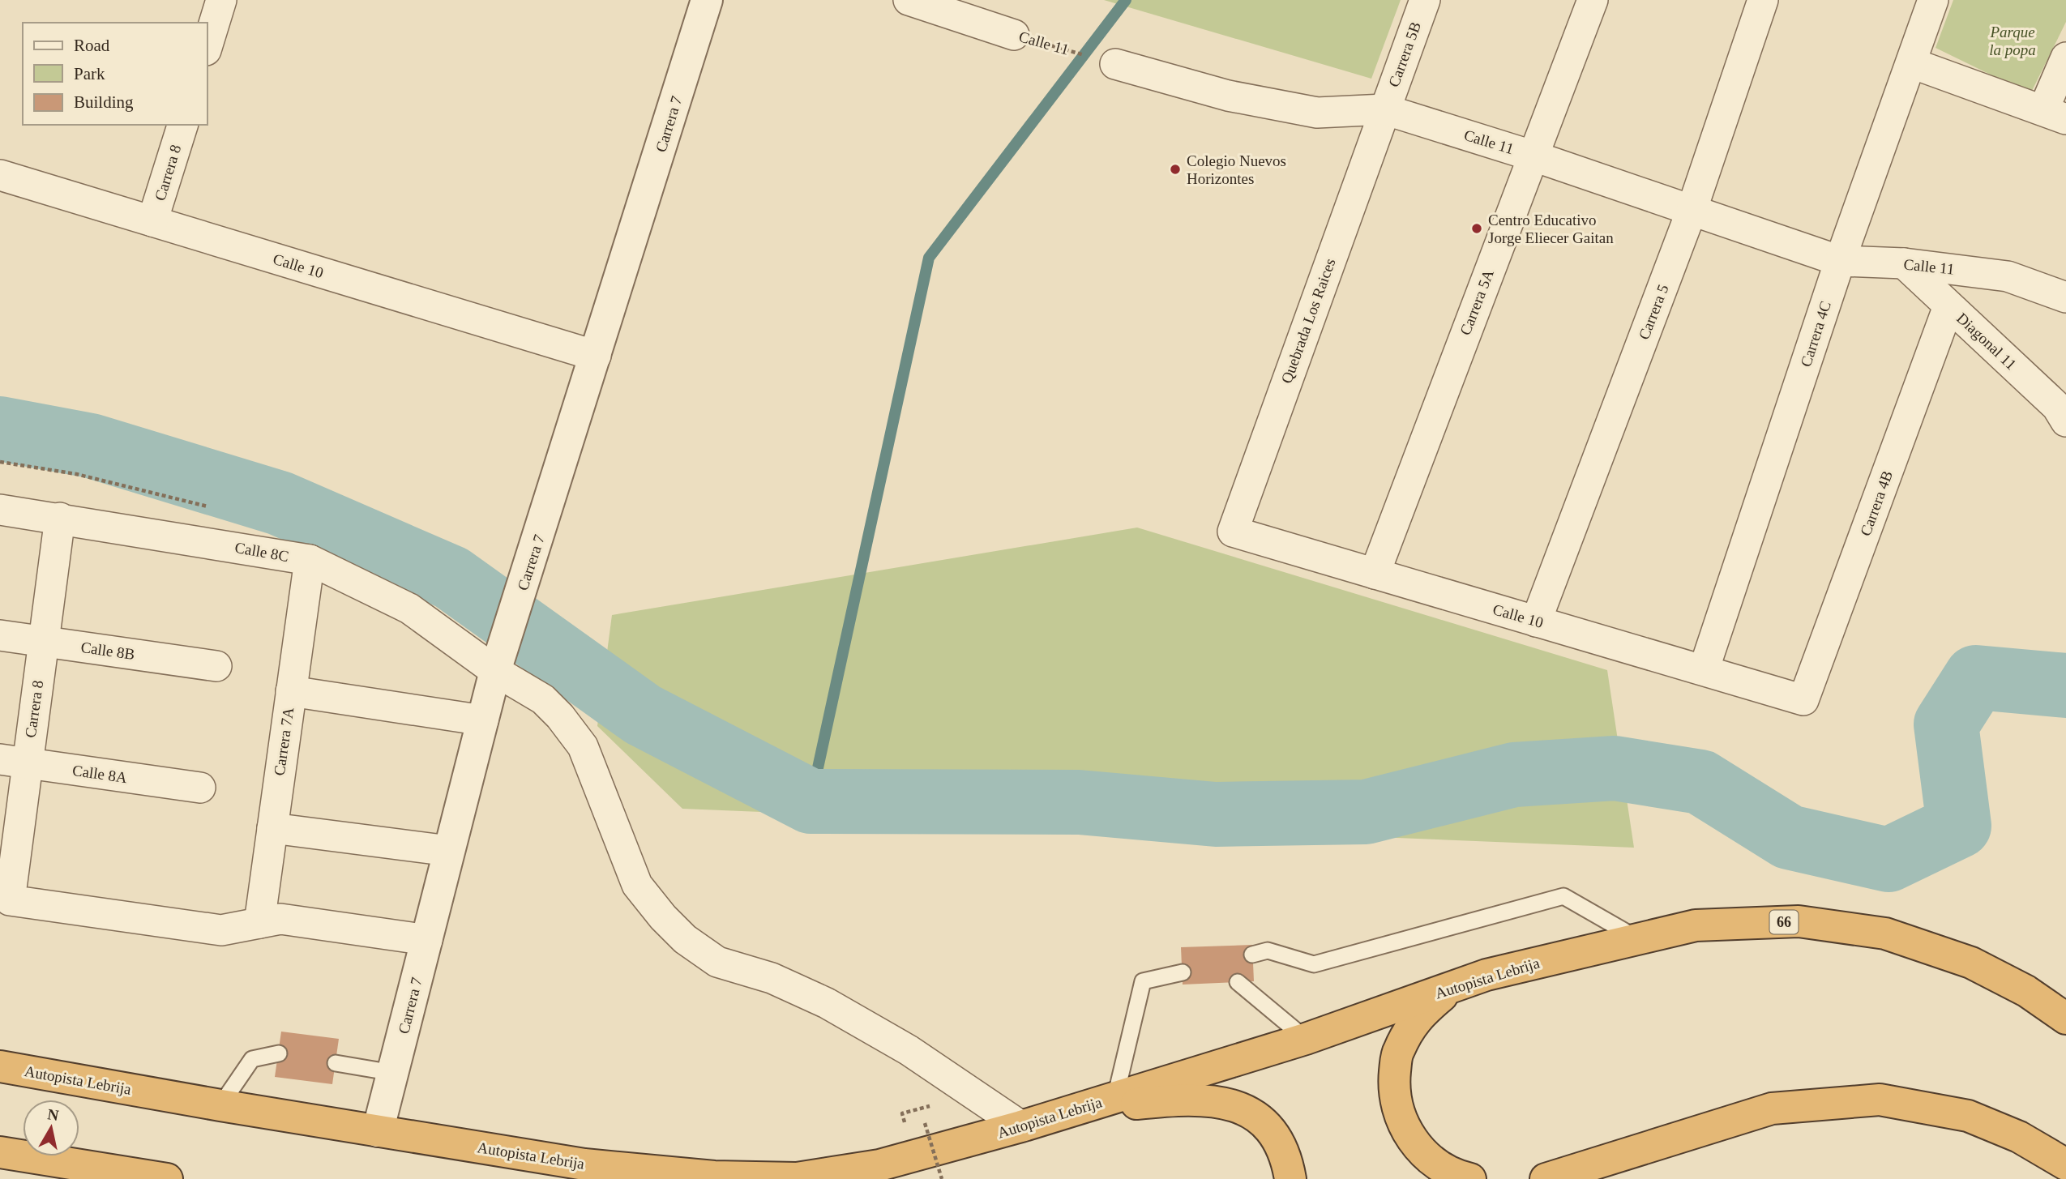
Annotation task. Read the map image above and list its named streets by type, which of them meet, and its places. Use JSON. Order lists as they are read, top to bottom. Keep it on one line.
{"streets":{"highway":["66","Autopista Lebrija"],"street":["Calle 11","Carrera 5B","Carrera 7","Carrera 8","Calle 10","Carrera 5A","Carrera 5","Quebrada Los Raices","Carrera 4C","Diagonal 11","Carrera 4B","Calle 8C","Calle 8B","Carrera 7A","Calle 8A"]},"crossings":[["Calle 11","Carrera 5B"],["Calle 11","Carrera 5A"],["Calle 11","Carrera 5"],["Calle 11","Quebrada Los Raices"],["Calle 11","Carrera 4C"],["Calle 11","Diagonal 11"],["Carrera 5B","Quebrada Los Raices"],["Carrera 7","Calle 10"],["Carrera 7","Calle 8C"],["Carrera 7","Autopista Lebrija"],["Carrera 8","Calle 10"],["Carrera 8","Calle 8C"],["Carrera 8","Calle 8B"],["Carrera 8","Carrera 7A"],["Carrera 8","Calle 8A"],["Calle 10","Carrera 5A"],["Calle 10","Carrera 5"],["Calle 10","Quebrada Los Raices"],["Calle 10","Carrera 4C"],["Calle 10","Carrera 4B"],["Diagonal 11","Carrera 4B"],["Calle 8C","Carrera 7A"],["Calle 8C","Autopista Lebrija"]],"parks":["Parque la popa"],"places":["Colegio Nuevos Horizontes","Centro Educativo Jorge Eliecer Gaitan"],"legend":["Road","Park","Building"],"north":"top"}
